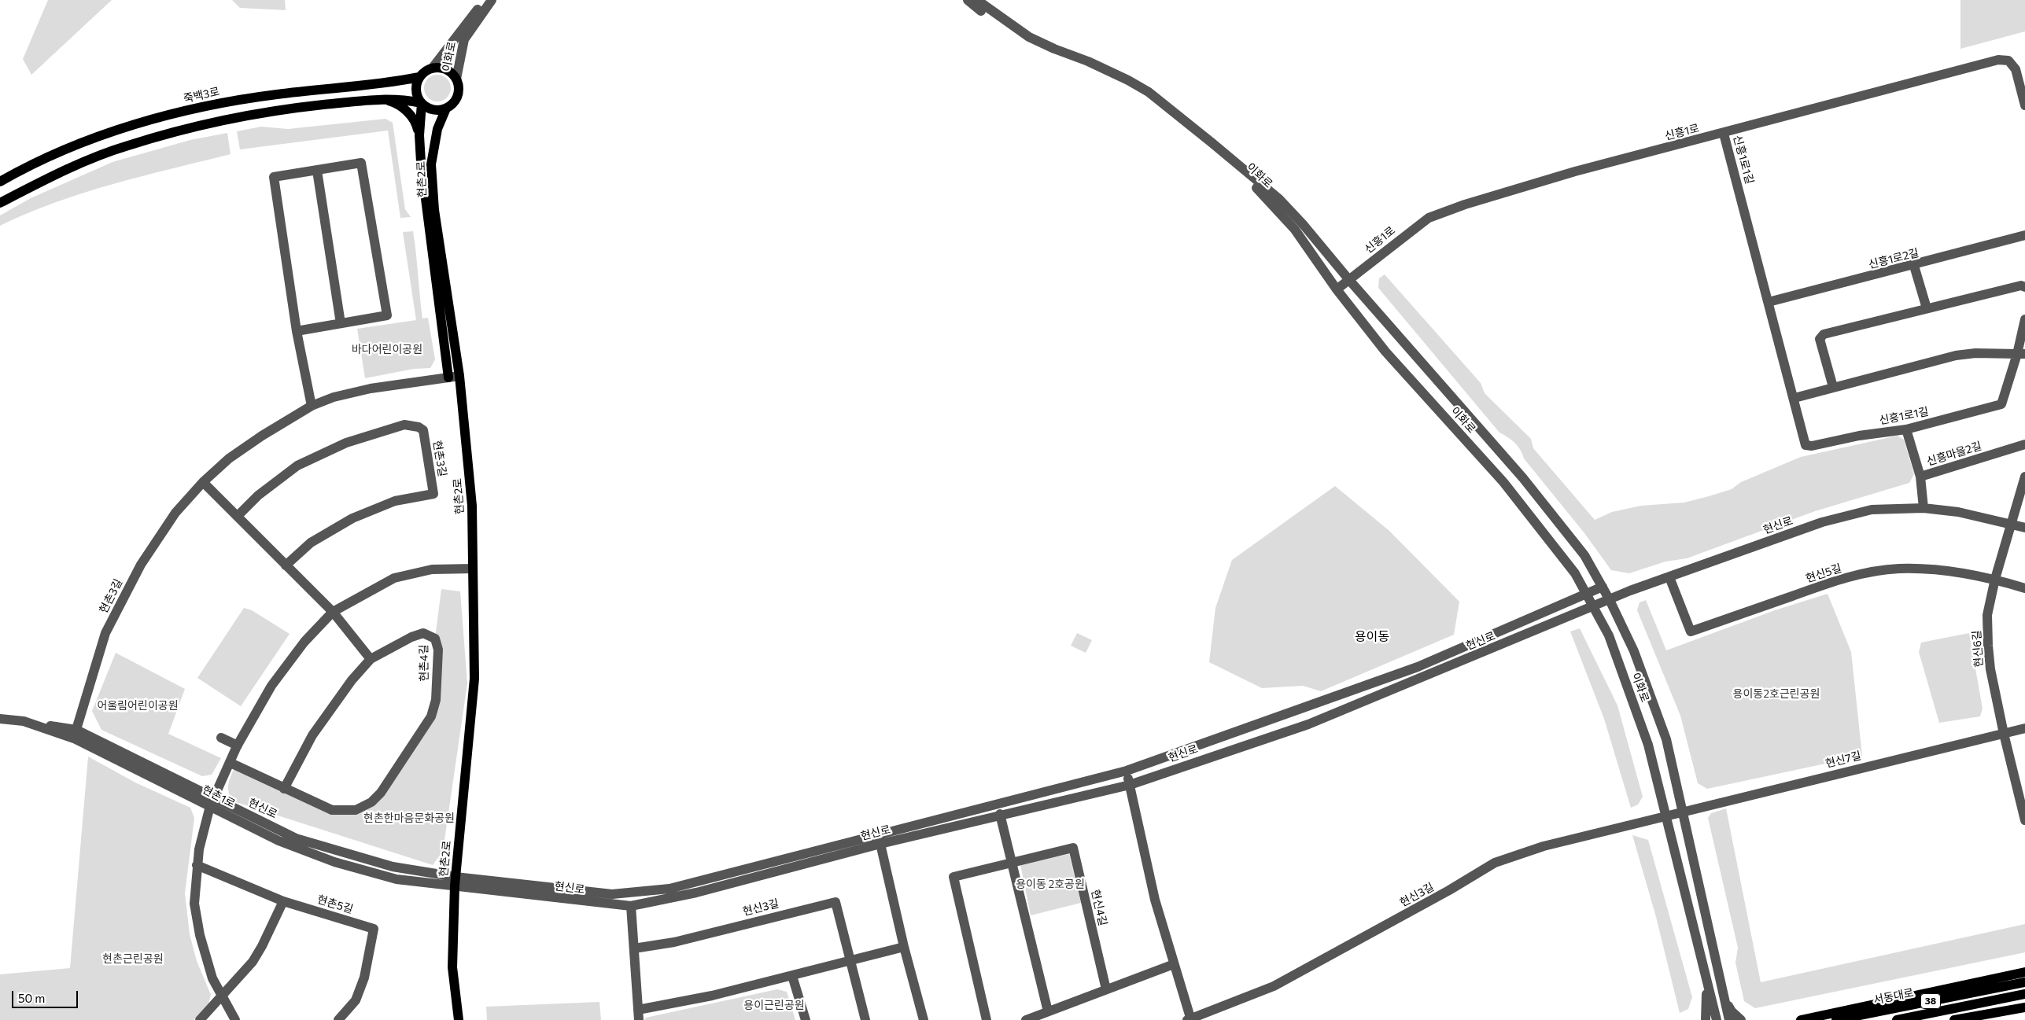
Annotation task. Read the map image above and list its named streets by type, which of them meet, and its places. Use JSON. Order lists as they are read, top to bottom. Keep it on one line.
{"streets":{"main road":["죽백3로","현촌2로","서동대로","38"],"street":["이화로","신흥1로","신흥1로1길","신흥1로2길","신흥마을2길","현촌3길","현신로","현신5길","현신6길","현촌4길","현신7길","현촌1로","현신3길","현촌5길","현신4길"]},"crossings":[["이화로","죽백3로"],["이화로","신흥1로"],["이화로","현촌2로"],["이화로","현신로"],["이화로","현신7길"],["이화로","현신3길"],["죽백3로","현촌2로"],["신흥1로","신흥1로1길"],["신흥1로1길","신흥1로2길"],["현촌2로","현촌3길"],["현촌2로","현신로"],["현촌2로","현촌1로"],["신흥마을2길","현신로"],["현신로","현신5길"],["현신로","현신6길"],["현신로","현촌1로"],["현신5길","현신6길"],["현신6길","현신7길"],["현신7길","현신3길"]],"districts":["용이동"],"parks":["바다어린이공원","용이동2호근린공원","어울림어린이공원","현촌한마음문화공원","용이동 2호공원","현촌근린공원","용이근린공원"],"scale_bar":"50 m"}
